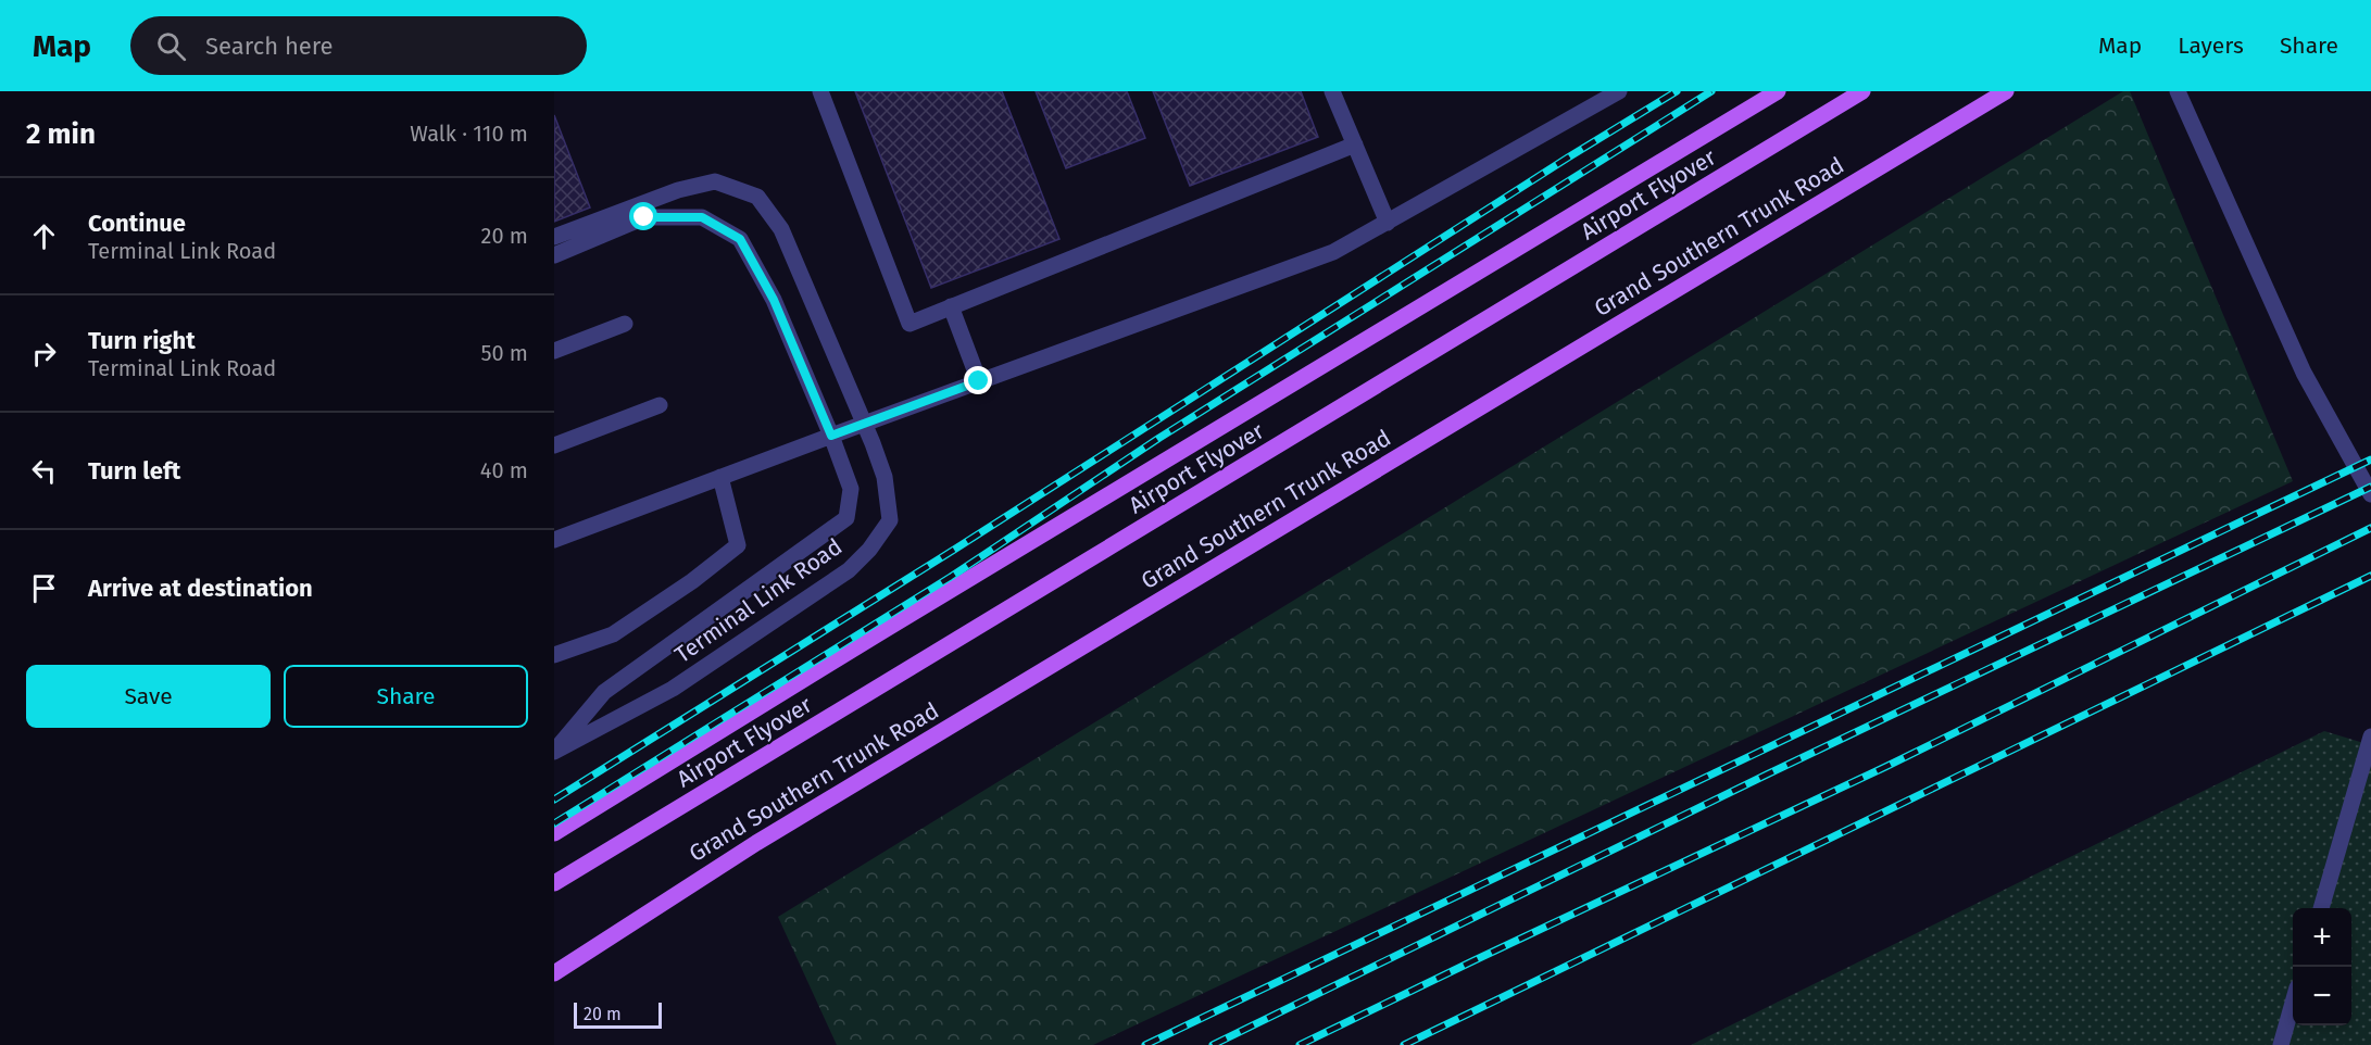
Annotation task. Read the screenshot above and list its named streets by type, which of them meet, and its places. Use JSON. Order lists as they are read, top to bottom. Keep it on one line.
{"streets":{"main road":["Airport Flyover","Grand Southern Trunk Road"],"street":["Terminal Link Road"]},"scale_bar":"20 m","page":{"header":"Map","search":"Search here","nav":["Map","Layers","Share"],"heading":["2 min","Walk · 110 m"],"list":[["Continue","Terminal Link Road","20 m"],["Turn right","Terminal Link Road","50 m"],["Turn left","40 m"],"Arrive at destination"],"buttons":["Save","Share"],"map_buttons":["+","−"],"scale":"20 m"}}
